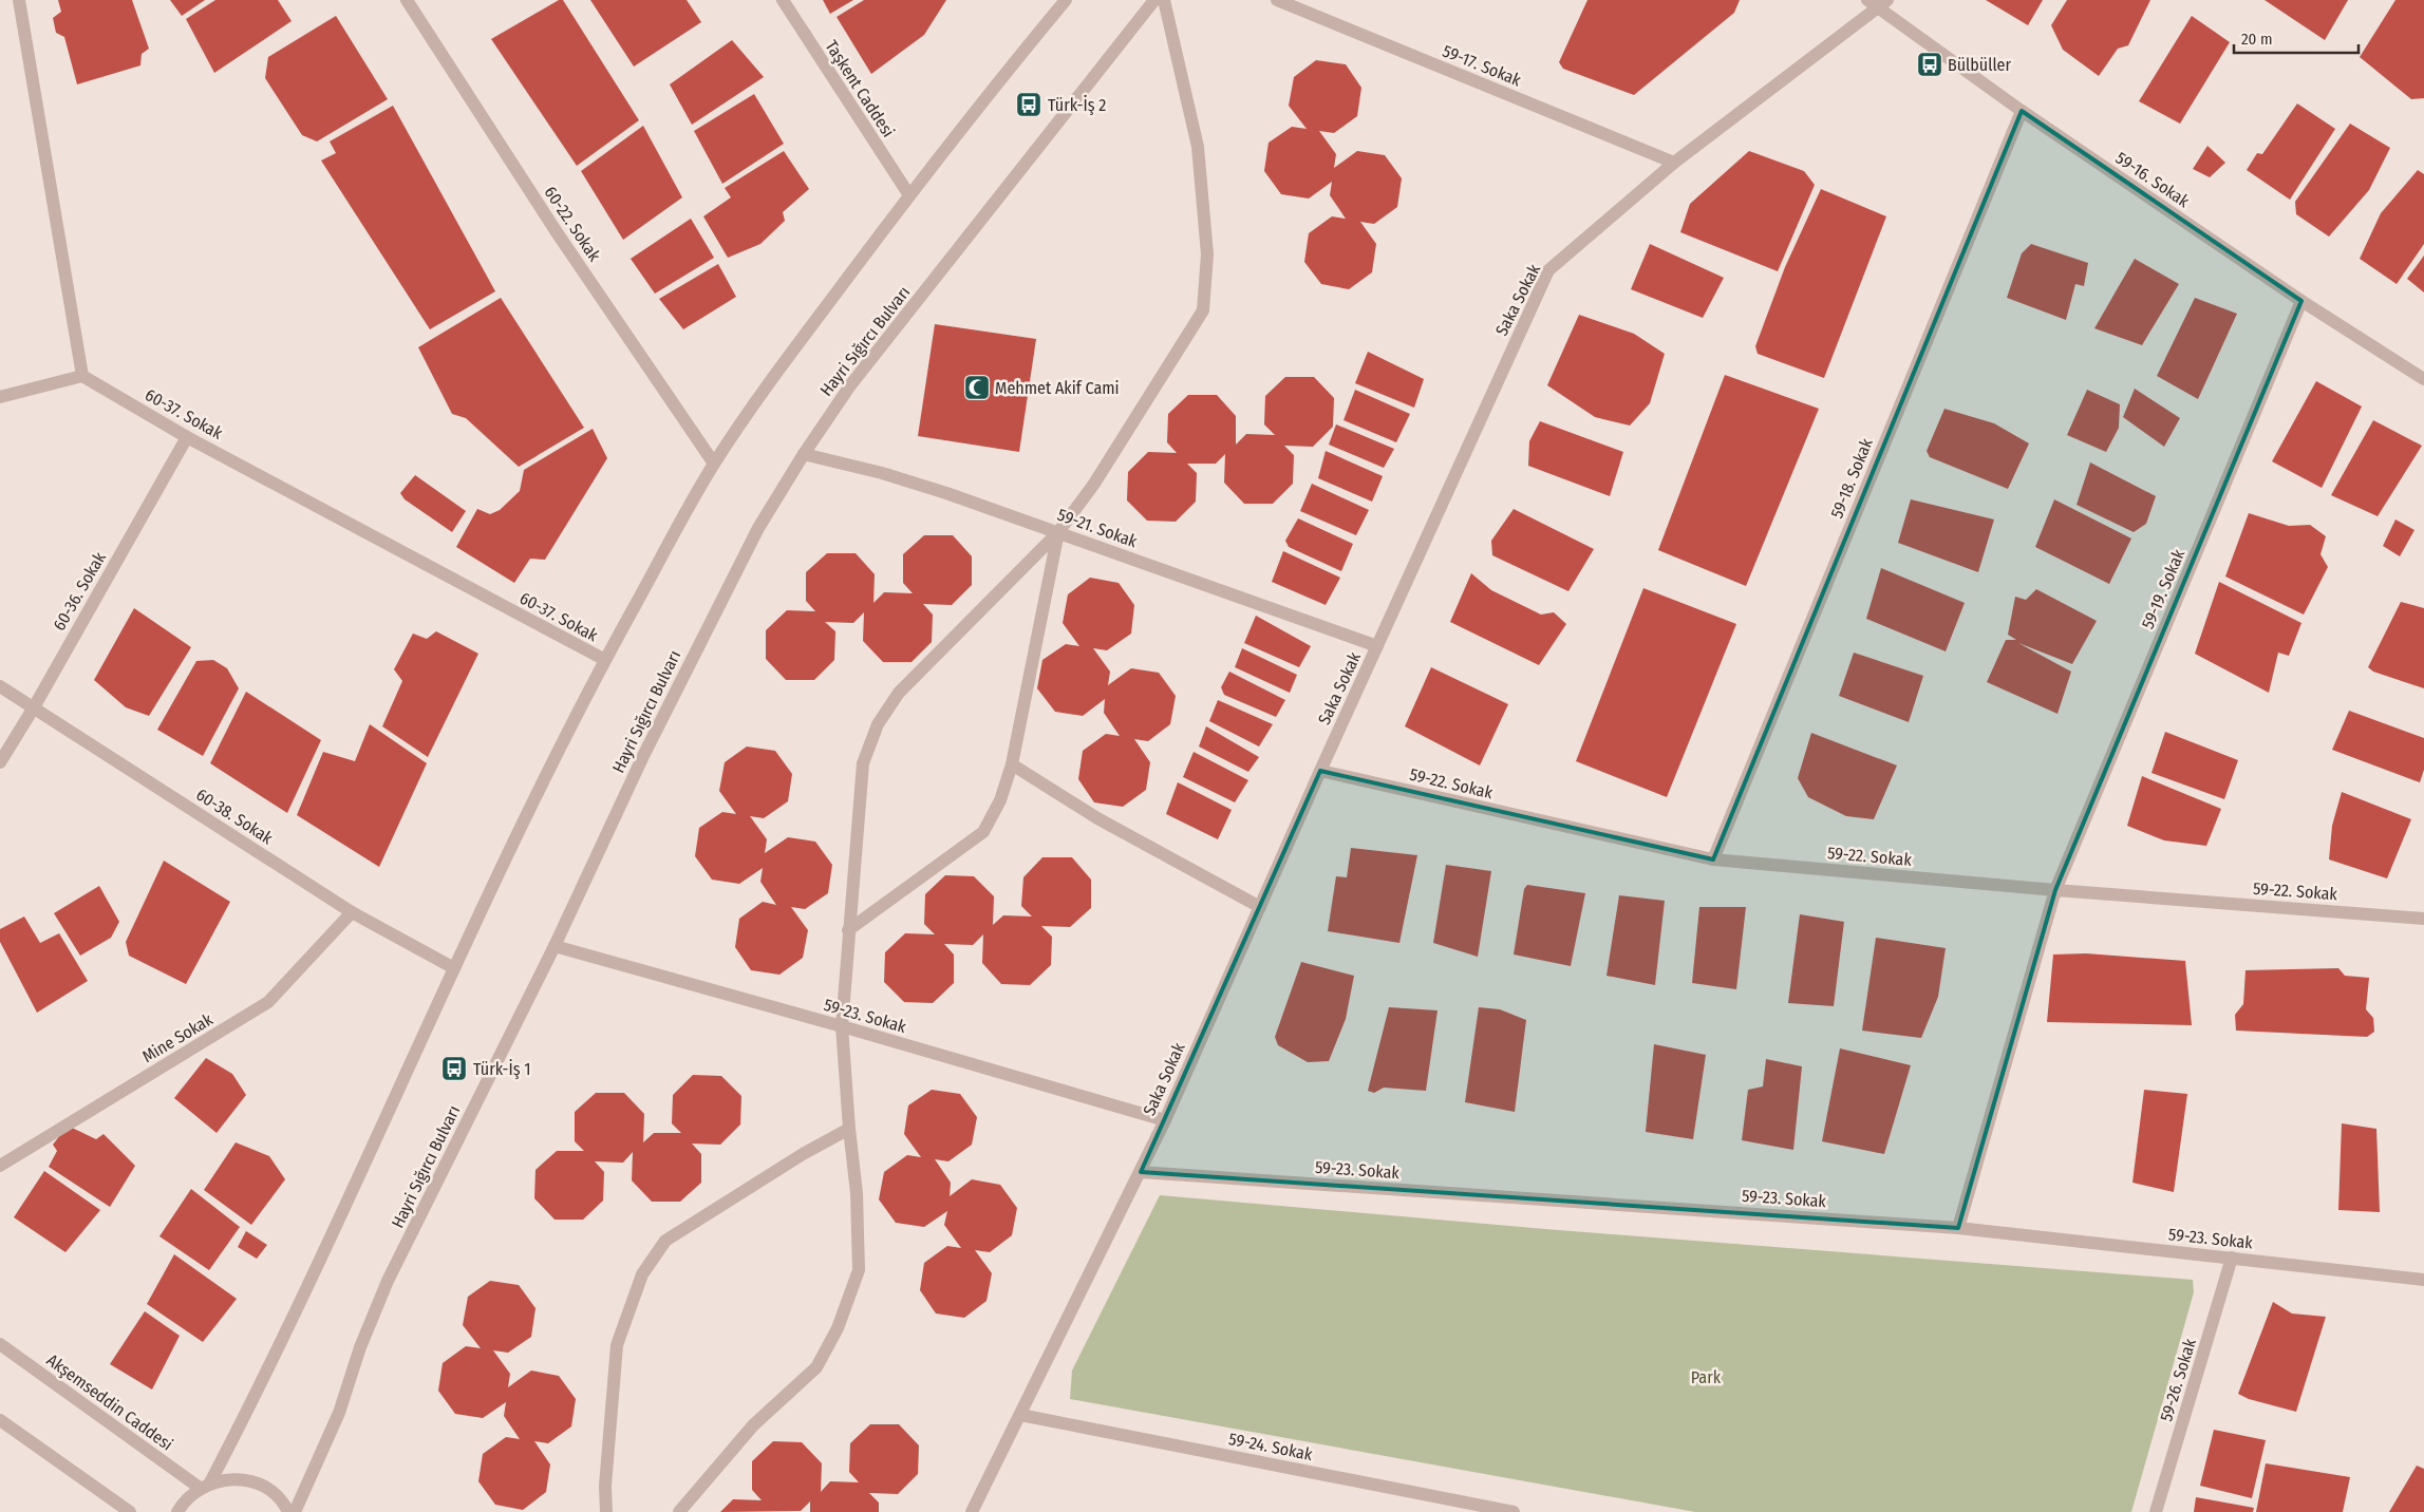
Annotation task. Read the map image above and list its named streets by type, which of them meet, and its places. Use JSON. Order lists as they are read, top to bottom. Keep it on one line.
{"streets":{"street":["59-17. Sokak","Taşkent Caddesi","59-16. Sokak","60-22. Sokak","Saka Sokak","Hayri Sığırcı Bulvarı","60-37. Sokak","59-18. Sokak","59-21. Sokak","59-19. Sokak","60-36. Sokak","59-22. Sokak","60-38. Sokak","59-23. Sokak","Mine Sokak","59-26. Sokak","Akşemseddin Caddesi","59-24. Sokak"]},"crossings":[["59-17. Sokak","Saka Sokak"],["59-16. Sokak","Saka Sokak"],["59-16. Sokak","59-18. Sokak"],["59-16. Sokak","59-19. Sokak"],["Saka Sokak","59-21. Sokak"],["Saka Sokak","59-22. Sokak"],["Saka Sokak","59-23. Sokak"],["Saka Sokak","59-24. Sokak"],["Hayri Sığırcı Bulvarı","59-21. Sokak"],["Hayri Sığırcı Bulvarı","59-23. Sokak"],["60-37. Sokak","60-36. Sokak"],["59-18. Sokak","59-22. Sokak"],["59-19. Sokak","59-22. Sokak"],["59-19. Sokak","59-23. Sokak"],["60-36. Sokak","60-38. Sokak"],["60-38. Sokak","Mine Sokak"],["59-23. Sokak","59-26. Sokak"]],"parks":["Park"],"places":{"bus stop":["Bülbüller","Türk-İş 2","Türk-İş 1"],"mosque":["Mehmet Akif Cami"]},"scale_bar":"20 m"}
